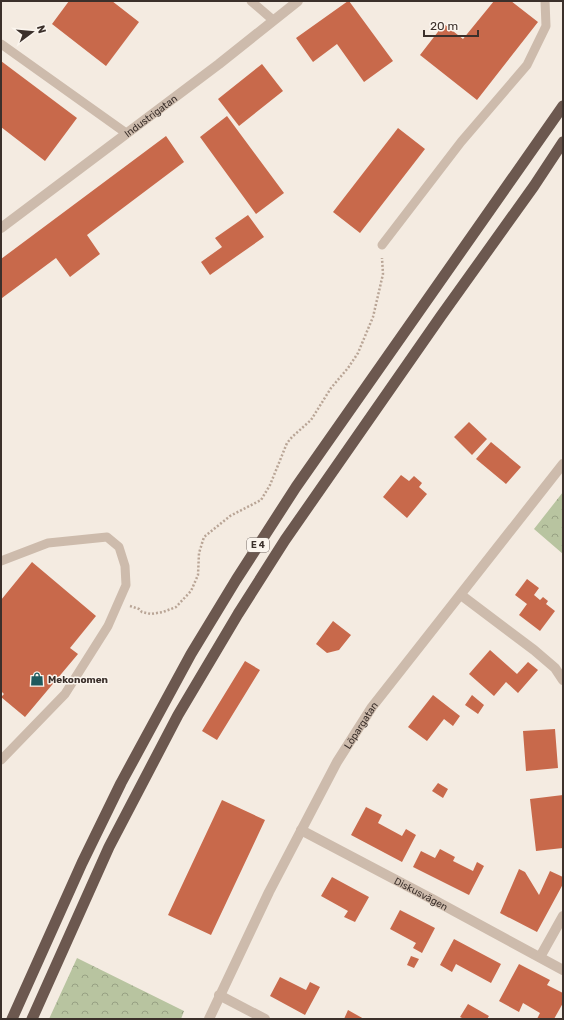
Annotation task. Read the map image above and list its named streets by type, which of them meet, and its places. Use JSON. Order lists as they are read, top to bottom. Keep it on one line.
{"streets":{"highway":["E 4"],"street":["Industrigatan","Löpargatan","Diskusvägen"]},"crossings":[["Löpargatan","Diskusvägen"]],"places":{"shop":["Mekonomen"]},"scale_bar":"20 m","north":"right"}
